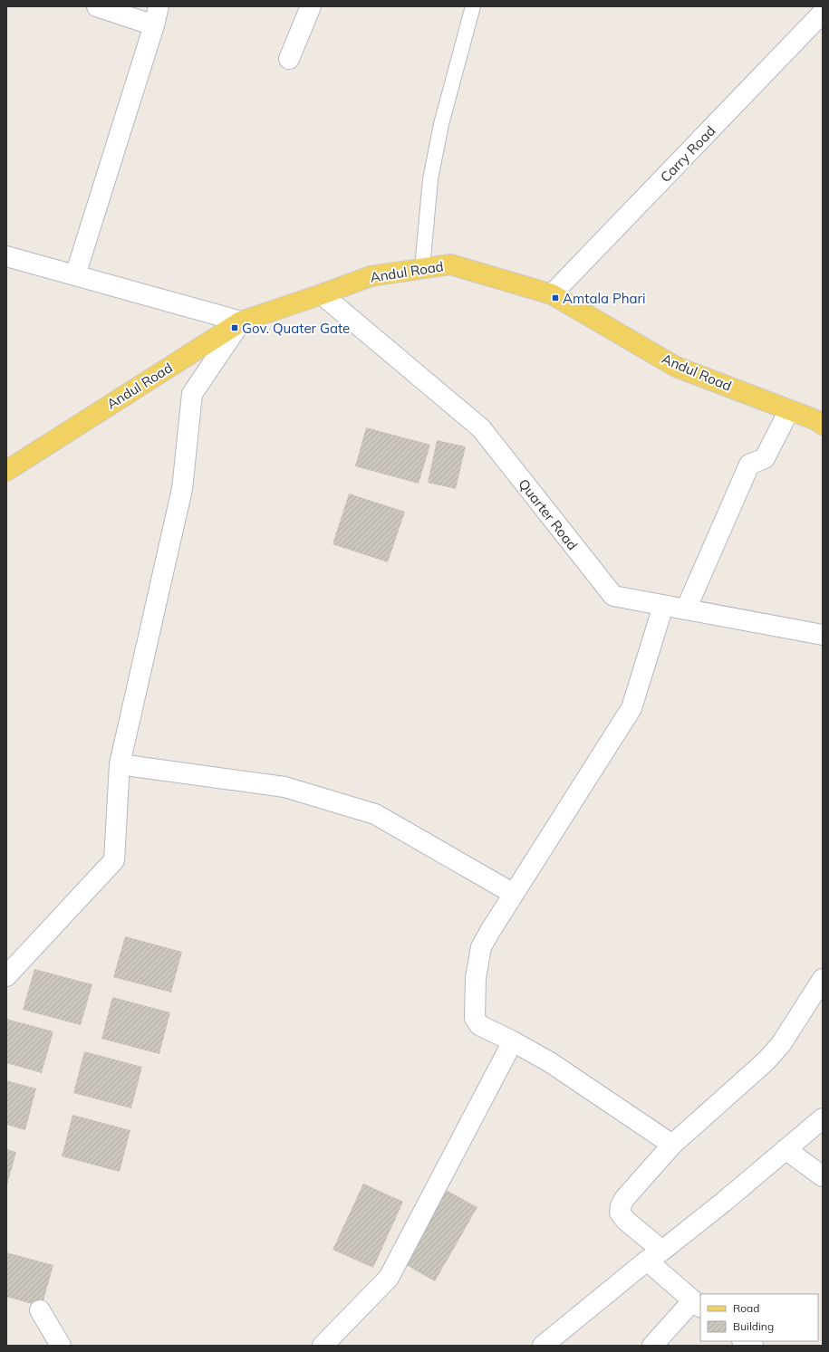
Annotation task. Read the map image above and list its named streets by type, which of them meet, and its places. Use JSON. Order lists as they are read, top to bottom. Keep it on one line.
{"streets":{"main road":["Andul Road"],"street":["Carry Road","Quarter Road"]},"crossings":[["Carry Road","Andul Road"],["Andul Road","Quarter Road"]],"places":{"transit":["Amtala Phari","Gov. Quater Gate"]},"legend":["Road","Building"]}
